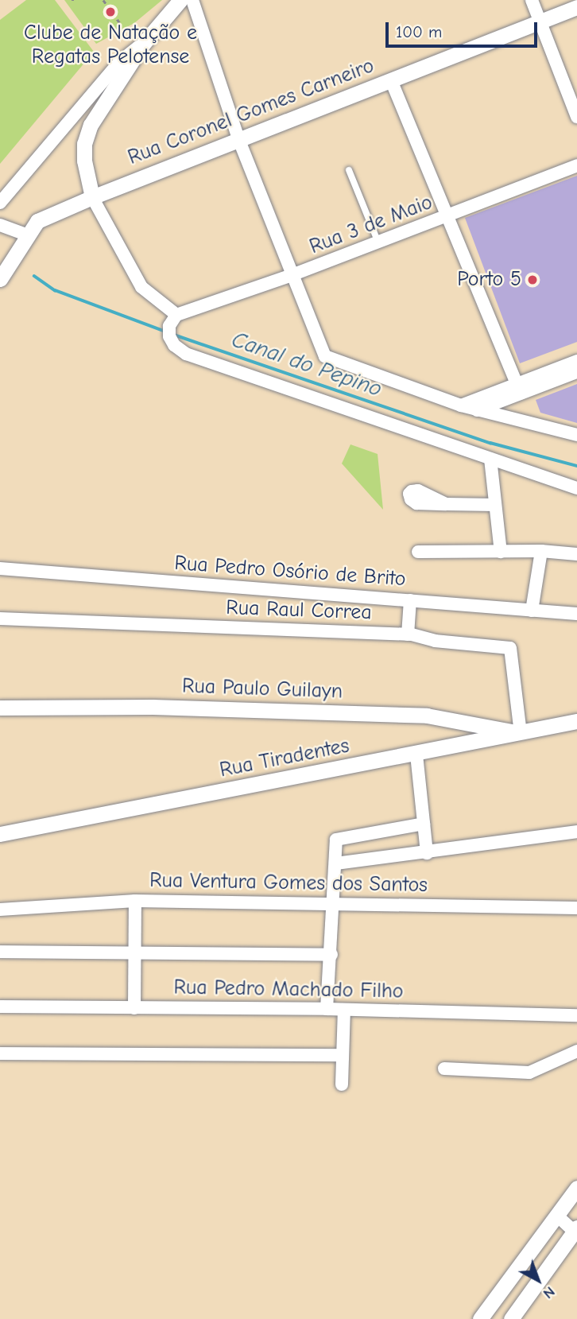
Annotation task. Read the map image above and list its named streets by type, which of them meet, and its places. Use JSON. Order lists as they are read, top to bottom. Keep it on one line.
{"streets":{"street":["Rua Coronel Gomes Carneiro","Rua 3 de Maio","Rua Pedro Osório de Brito","Rua Raul Correa","Rua Paulo Guilayn","Rua Tiradentes","Rua Ventura Gomes dos Santos","Rua Pedro Machado Filho"]},"crossings":[["Rua Raul Correa","Rua Paulo Guilayn"],["Rua Raul Correa","Rua Tiradentes"],["Rua Paulo Guilayn","Rua Tiradentes"]],"water":["Canal do Pepino"],"places":["Clube de Natação e Regatas Pelotense","Porto 5"],"scale_bar":"100 m","north":"bottom right"}
